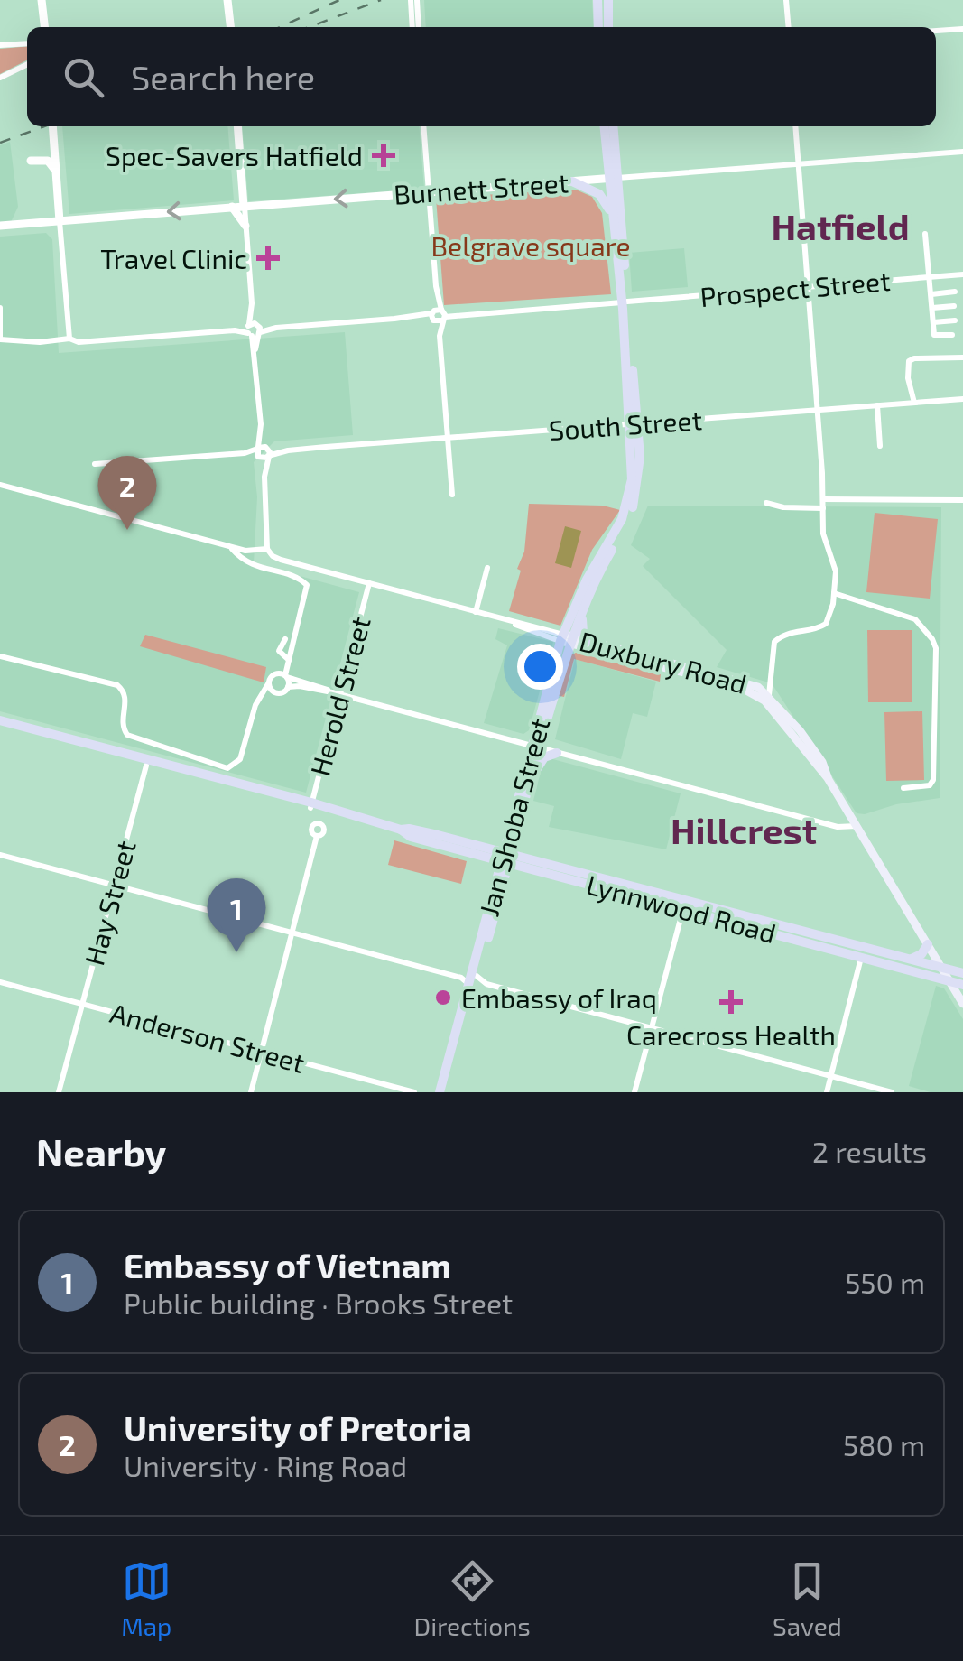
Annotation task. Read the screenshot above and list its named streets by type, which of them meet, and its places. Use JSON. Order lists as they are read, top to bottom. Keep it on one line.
{"streets":{"main road":["Duxbury Road","Jan Shoba Street","Lynnwood Road"],"street":["Burnett Street","Prospect Street","South Street","Herold Street","Hay Street","Anderson Street"]},"crossings":[["Burnett Street","Jan Shoba Street"],["Prospect Street","Jan Shoba Street"],["South Street","Jan Shoba Street"],["Duxbury Road","Herold Street"],["Duxbury Road","Jan Shoba Street"],["Duxbury Road","Lynnwood Road"],["Herold Street","Lynnwood Road"],["Jan Shoba Street","Lynnwood Road"],["Hay Street","Lynnwood Road"],["Hay Street","Anderson Street"]],"districts":["Hatfield","Hillcrest"],"parks":["Belgrave square"],"places":{"health":["Spec-Savers Hatfield","Travel Clinic","Carecross Health"],"other":["Embassy of Iraq"]},"page":{"search":"Search here","pins":["2","1"],"heading":["Nearby","2 results"],"list":[{"mark":"1","name":"Embassy of Vietnam","note":"Public building · Brooks Street","value":"550 m"},{"mark":"2","name":"University of Pretoria","note":"University · Ring Road","value":"580 m"}],"nav":["Map","Directions","Saved"]}}
